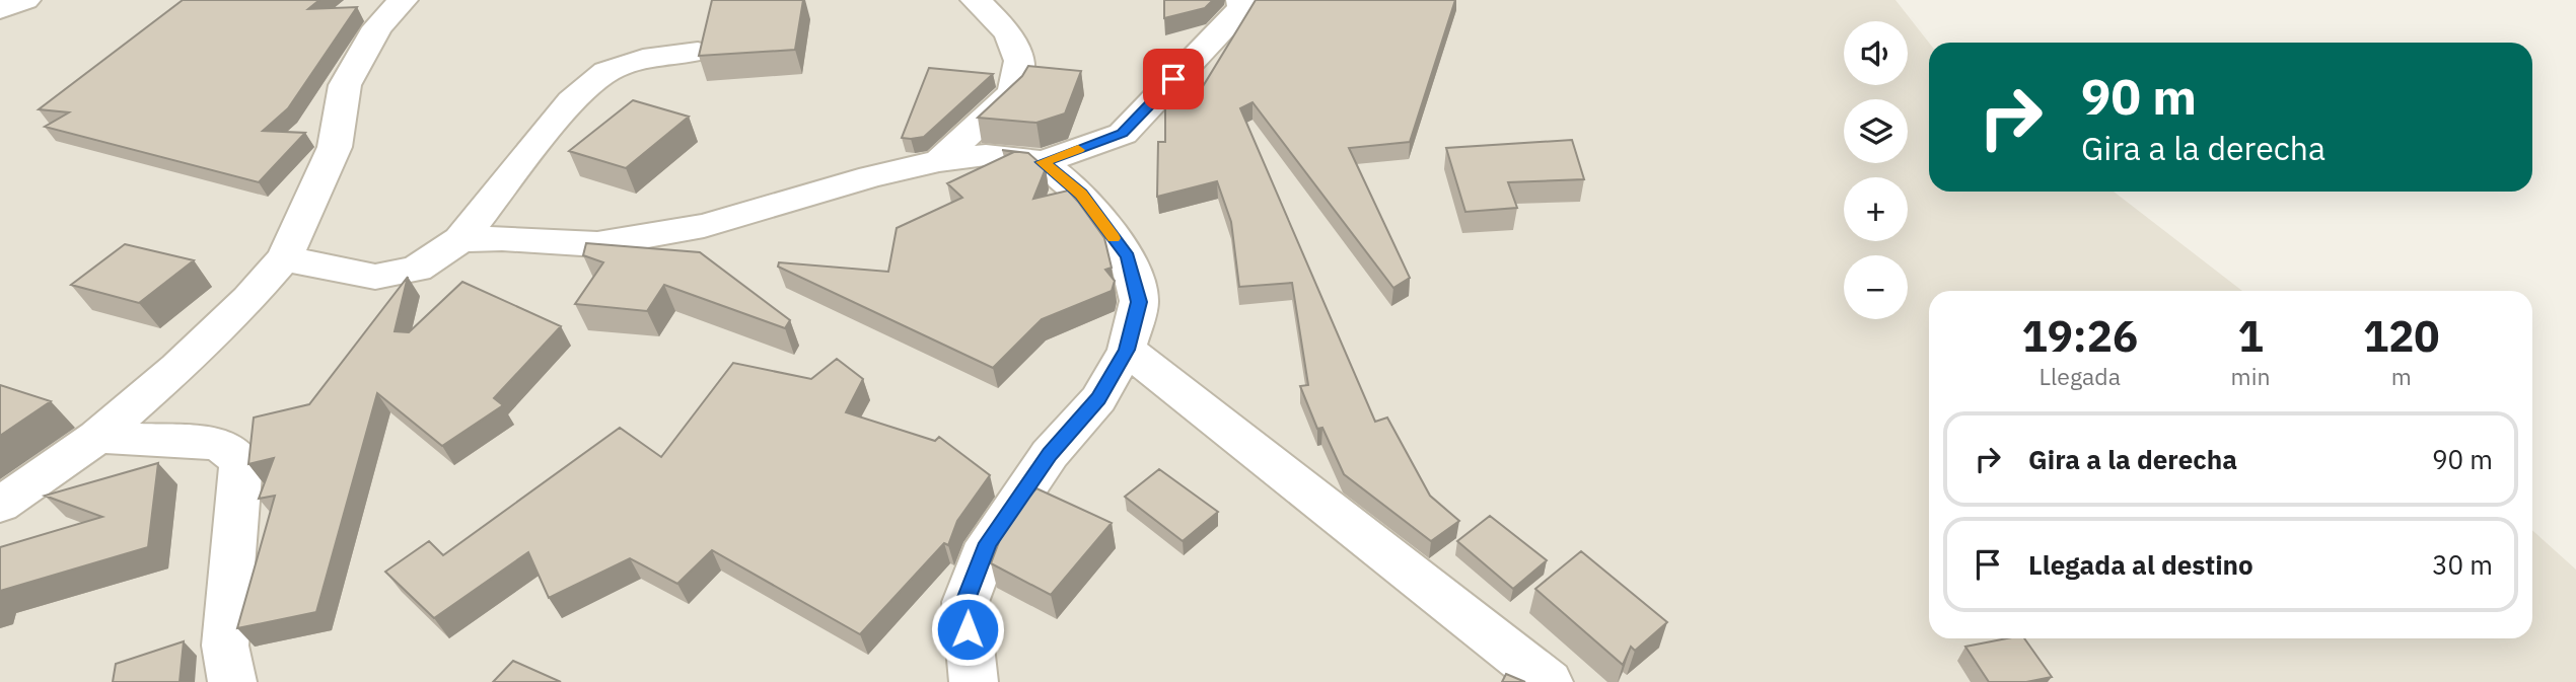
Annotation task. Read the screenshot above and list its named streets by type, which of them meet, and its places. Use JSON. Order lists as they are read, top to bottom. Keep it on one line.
{"page":{"map_buttons":["+","−"],"turn":["90 m","Gira a la derecha"],"eta":["19:26","Llegada","1","min","120","m"],"list":[{"name":"Gira a la derecha","value":"90 m"},{"name":"Llegada al destino","value":"30 m"}]}}
